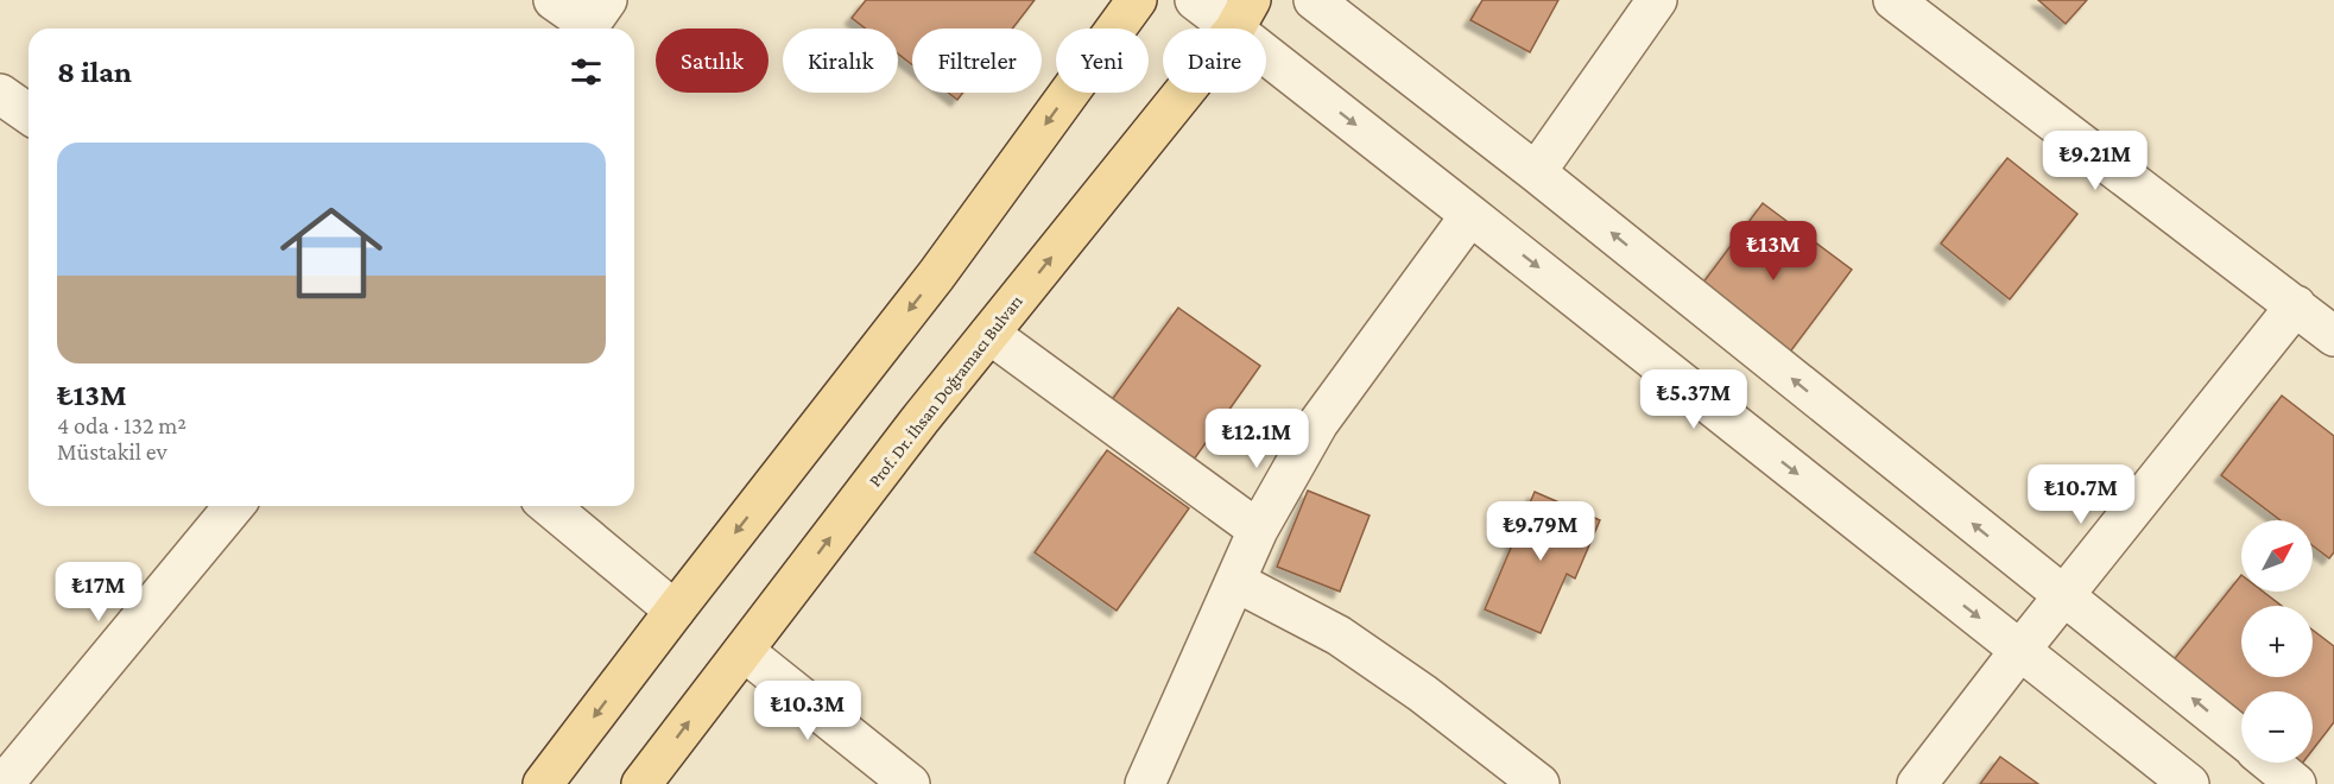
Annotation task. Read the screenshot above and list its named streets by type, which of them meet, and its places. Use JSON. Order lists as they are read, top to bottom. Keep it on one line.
{"streets":{"main road":["Prof. Dr. İhsan Doğramacı Bulvarı"]},"north":"top right","page":{"chip":["Satılık","Kiralık","Filtreler","Yeni","Daire"],"heading":"8 ilan","list":[{"name":"₺13M","note":"4 oda · 132 m² · Müstakil ev"}],"price":["₺9.21M","₺13M","₺5.37M","₺12.1M","₺10.7M","₺9.79M","₺17M","₺10.3M"],"map_buttons":["+","−"]}}
